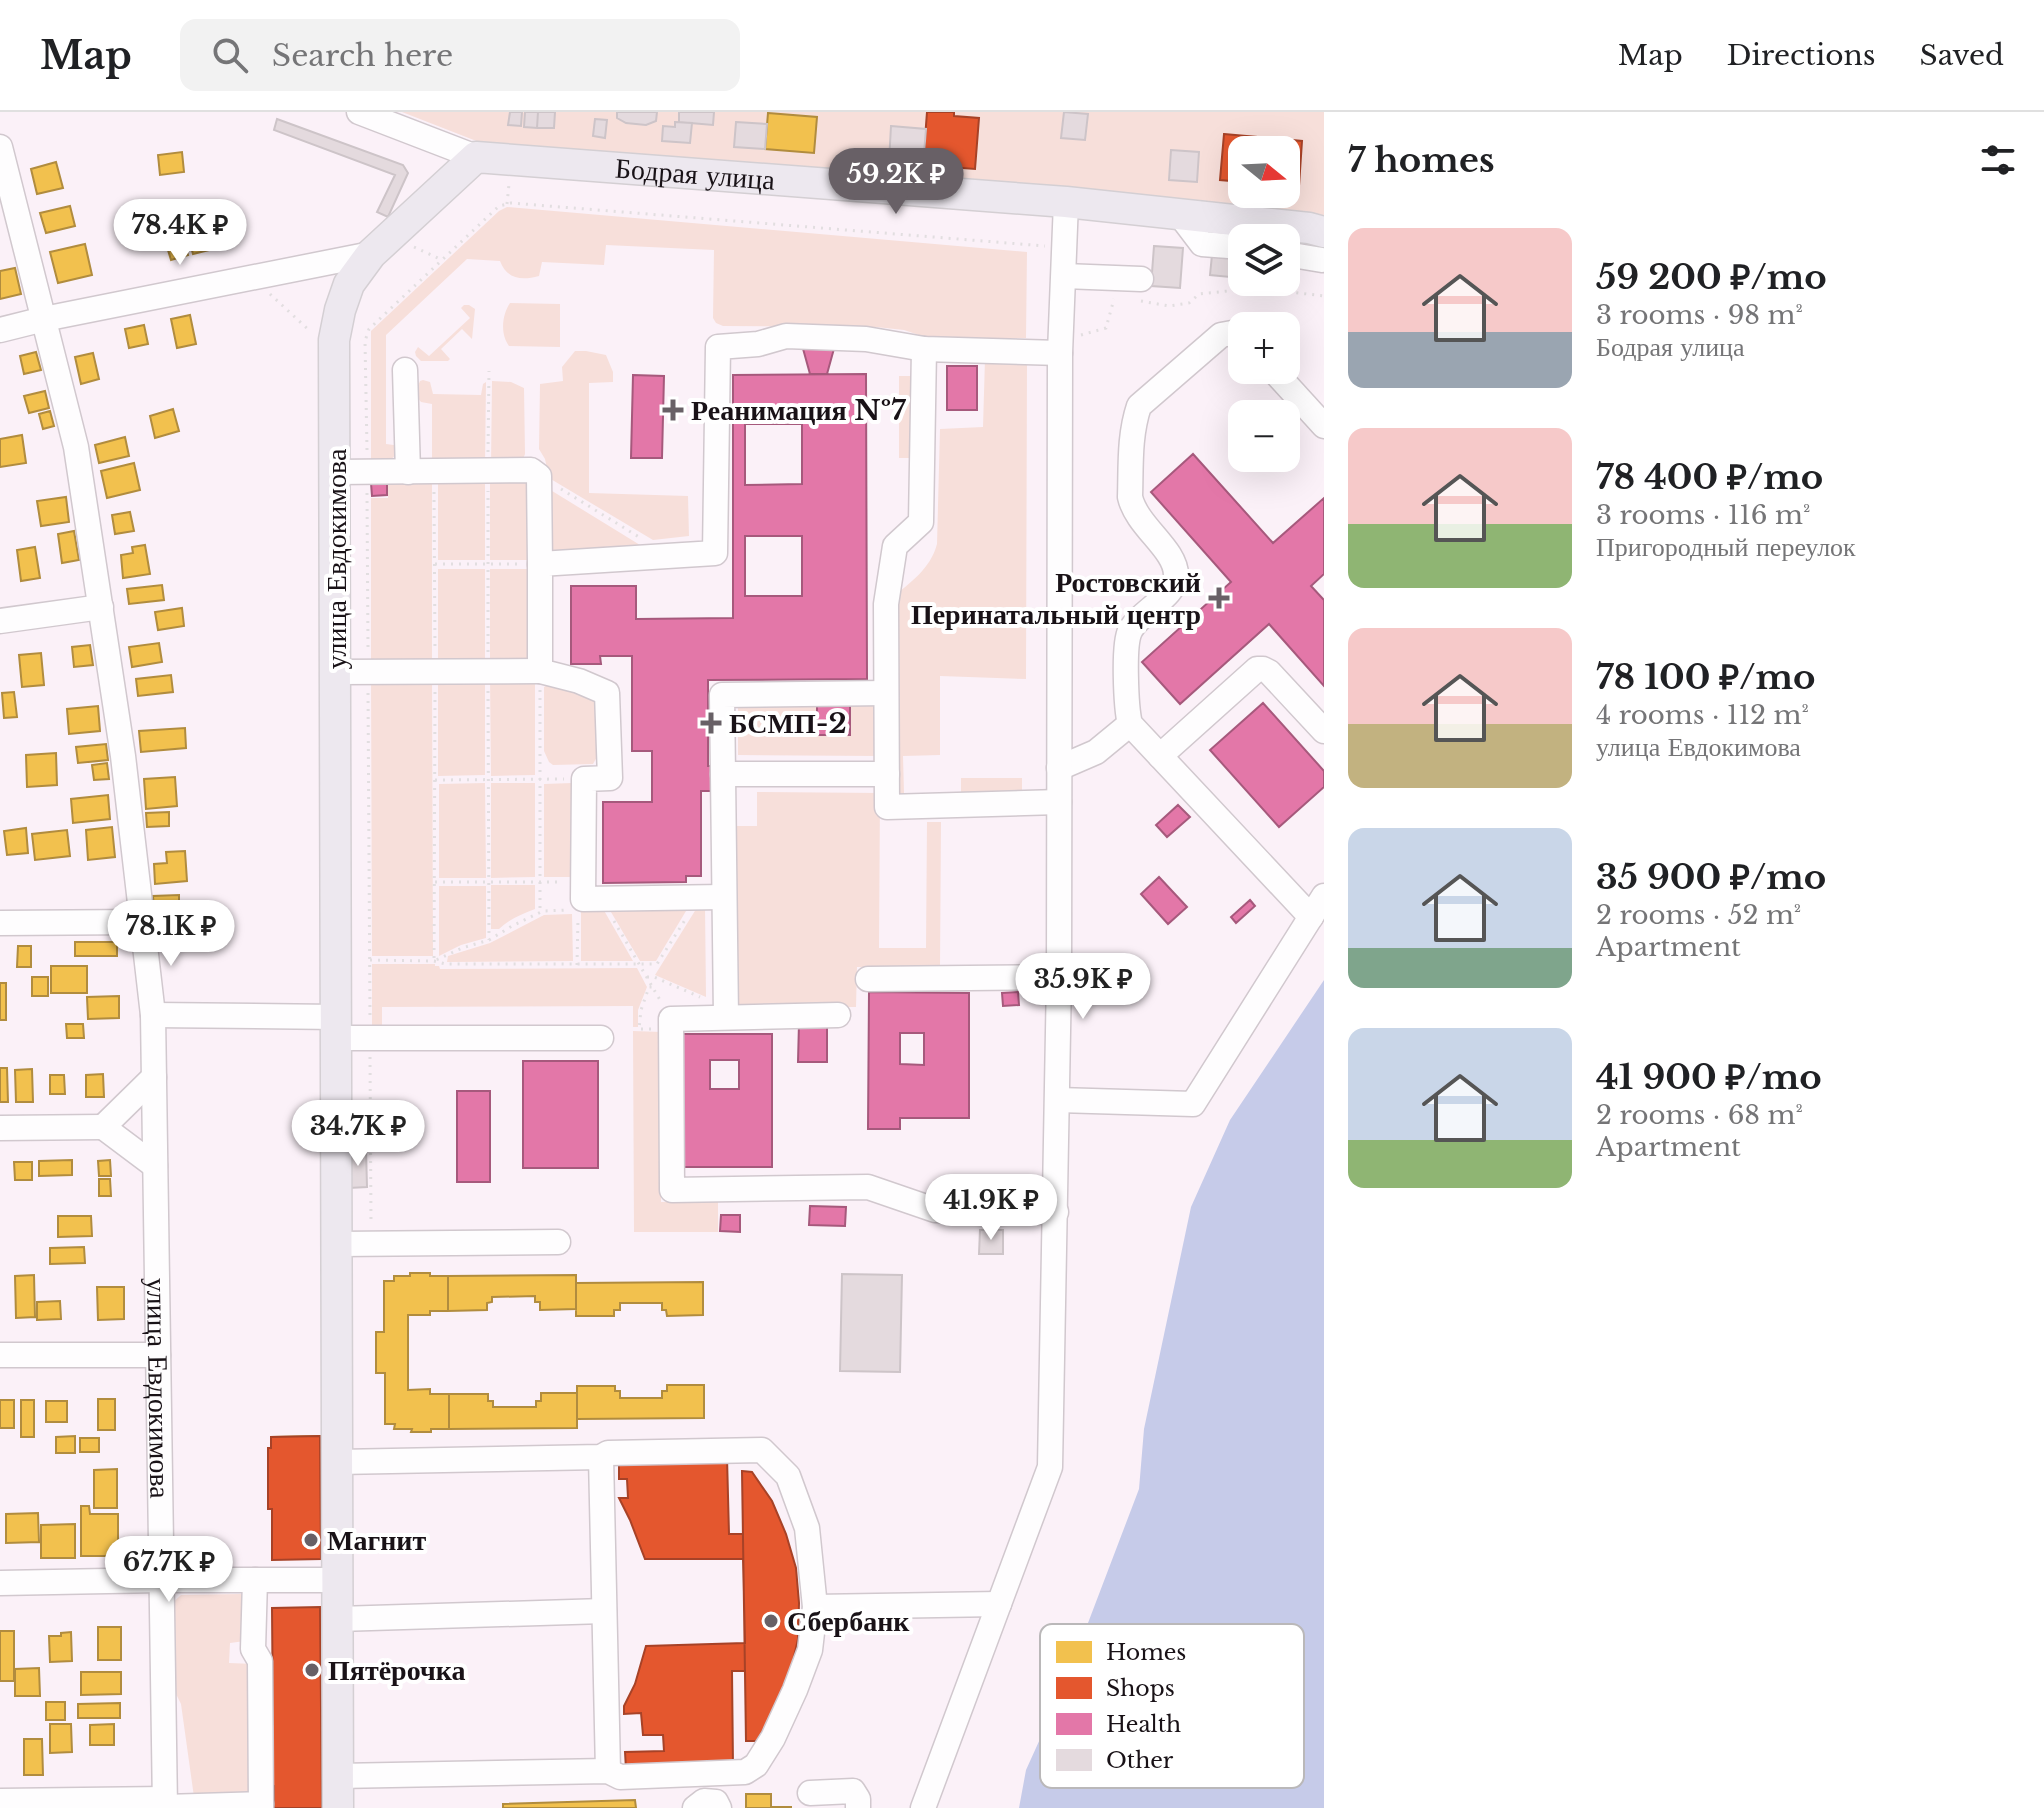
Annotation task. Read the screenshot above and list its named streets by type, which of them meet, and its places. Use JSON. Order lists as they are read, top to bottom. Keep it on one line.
{"streets":{"main road":["Бодрая улица","улица Евдокимова"]},"crossings":[["Бодрая улица","улица Евдокимова"]],"places":{"health":["Реанимация №7","Ростовский Перинатальный центр","БСМП-2"],"other":["Магнит","Сбербанк","Пятёрочка"]},"legend":["Homes","Shops","Health","Other"],"north":"right","page":{"header":"Map","search":"Search here","nav":["Map","Directions","Saved"],"heading":"7 homes","map_buttons":["+","−"],"price":["59.2K ₽","78.4K ₽","78.1K ₽","35.9K ₽","34.7K ₽","41.9K ₽","67.7K ₽"],"list":[{"name":"59 200 ₽/mo","note":"3 rooms · 98 m² · Бодрая улица"},{"name":"78 400 ₽/mo","note":"3 rooms · 116 m² · Пригородный переулок"},{"name":"78 100 ₽/mo","note":"4 rooms · 112 m² · улица Евдокимова"},{"name":"35 900 ₽/mo","note":"2 rooms · 52 m² · Apartment"},{"name":"41 900 ₽/mo","note":"2 rooms · 68 m² · Apartment"}]}}
